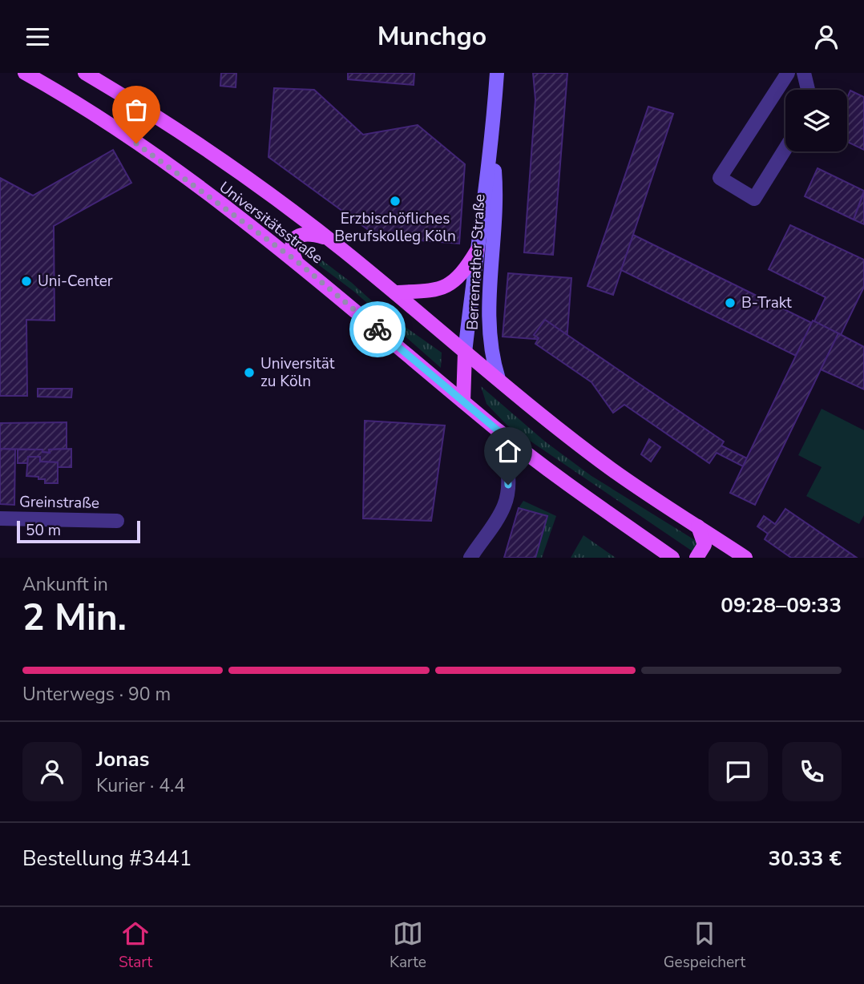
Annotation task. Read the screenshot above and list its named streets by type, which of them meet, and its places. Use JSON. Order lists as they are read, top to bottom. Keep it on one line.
{"streets":{"main road":["Universitätsstraße"],"street":["Berrenrather Straße","Greinstraße"]},"crossings":[["Universitätsstraße","Berrenrather Straße"]],"places":["Erzbischöfliches Berufskolleg Köln","Uni-Center","B-Trakt","Universität zu Köln"],"scale_bar":"50 m","page":{"header":"Munchgo","scale":"50 m","heading":["2 Min.","Ankunft in","09:28–09:33"],"panel":["Jonas","Kurier · 4.4","Bestellung #3441","30.33 €"],"bar":"Unterwegs · 90 m","tabs":["Start","Karte","Gespeichert"]}}
